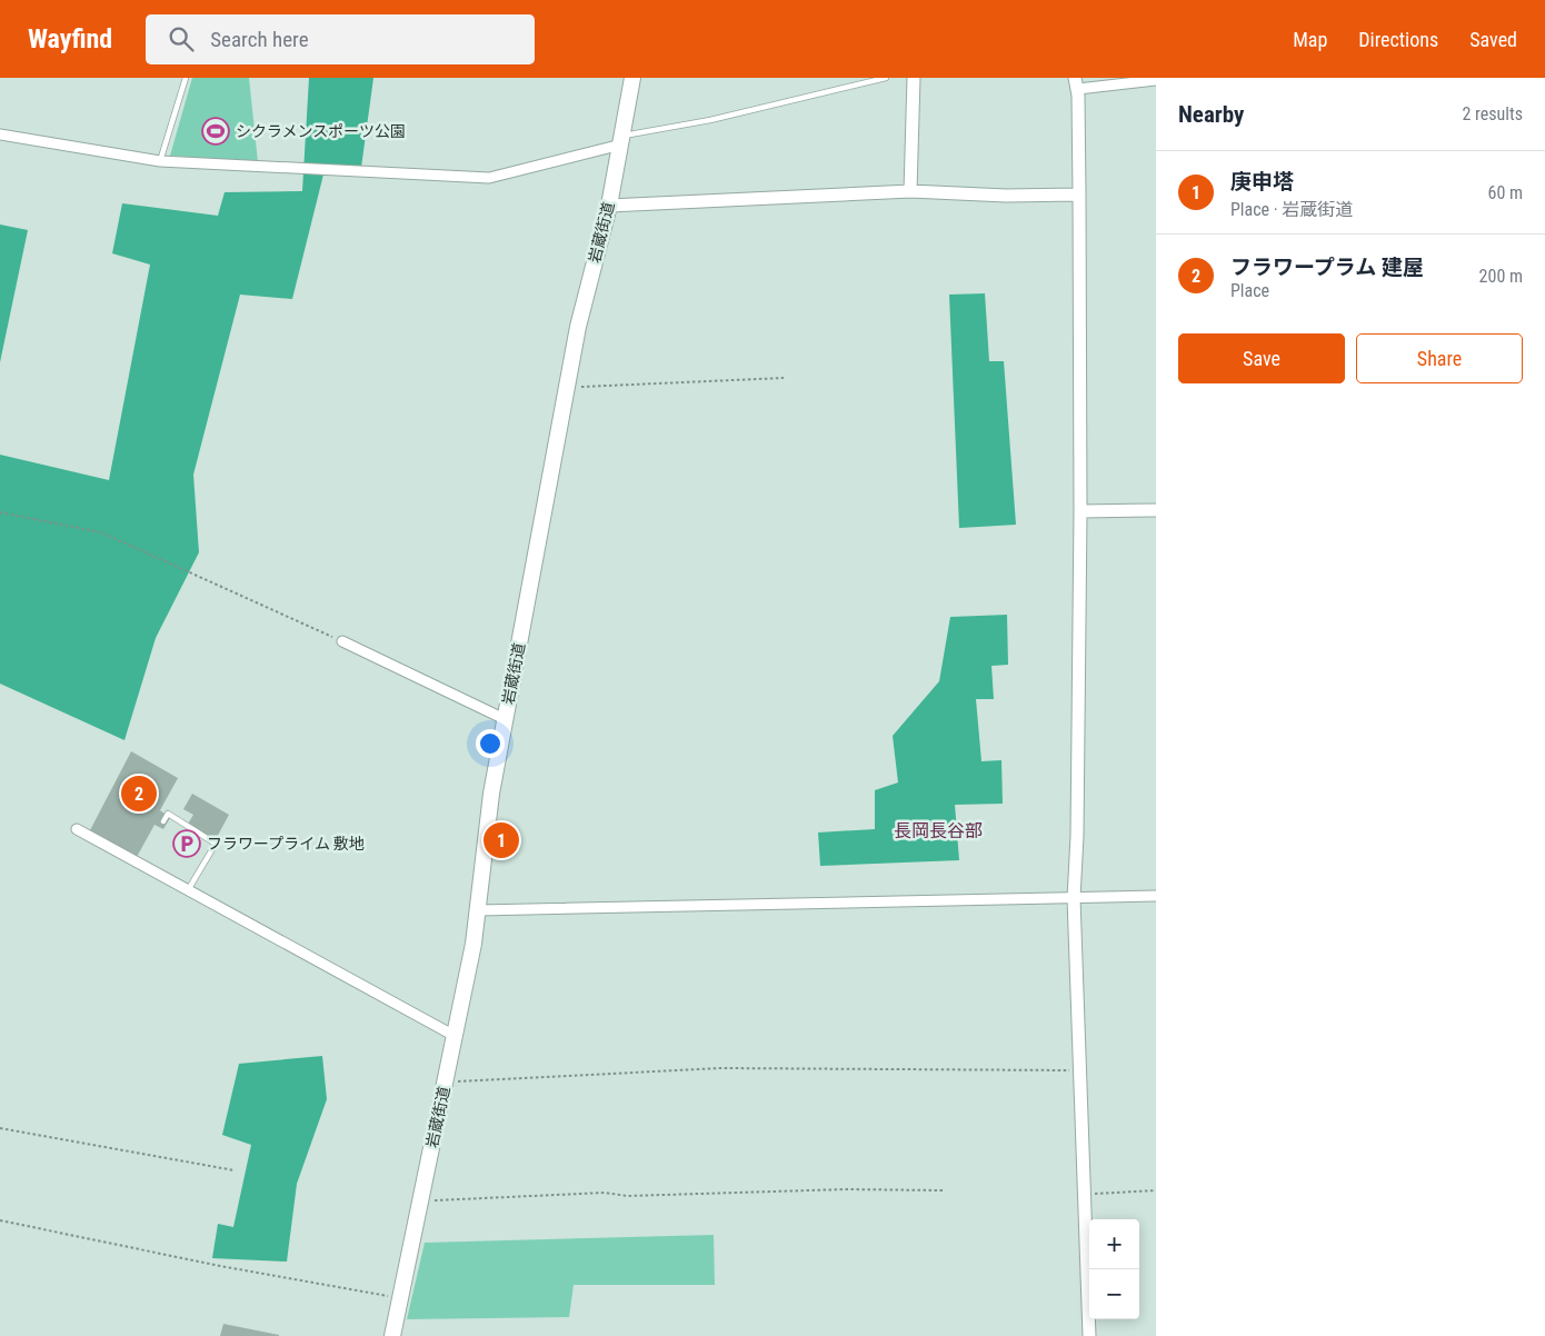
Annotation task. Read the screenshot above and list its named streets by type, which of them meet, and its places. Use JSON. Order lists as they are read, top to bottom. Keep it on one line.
{"streets":{"main road":["岩蔵街道"]},"districts":["長岡長谷部"],"places":{"sports":["シクラメンスポーツ公園"],"parking":["フラワープライム 敷地"]},"page":{"header":"Wayfind","search":"Search here","nav":["Map","Directions","Saved"],"heading":["Nearby","2 results"],"list":[{"mark":"1","name":"庚申塔","note":"Place · 岩蔵街道","value":"60 m"},{"mark":"2","name":"フラワープラム 建屋","note":"Place","value":"200 m"}],"buttons":["Save","Share"],"pins":["2","1"],"map_buttons":["+","−"]}}
